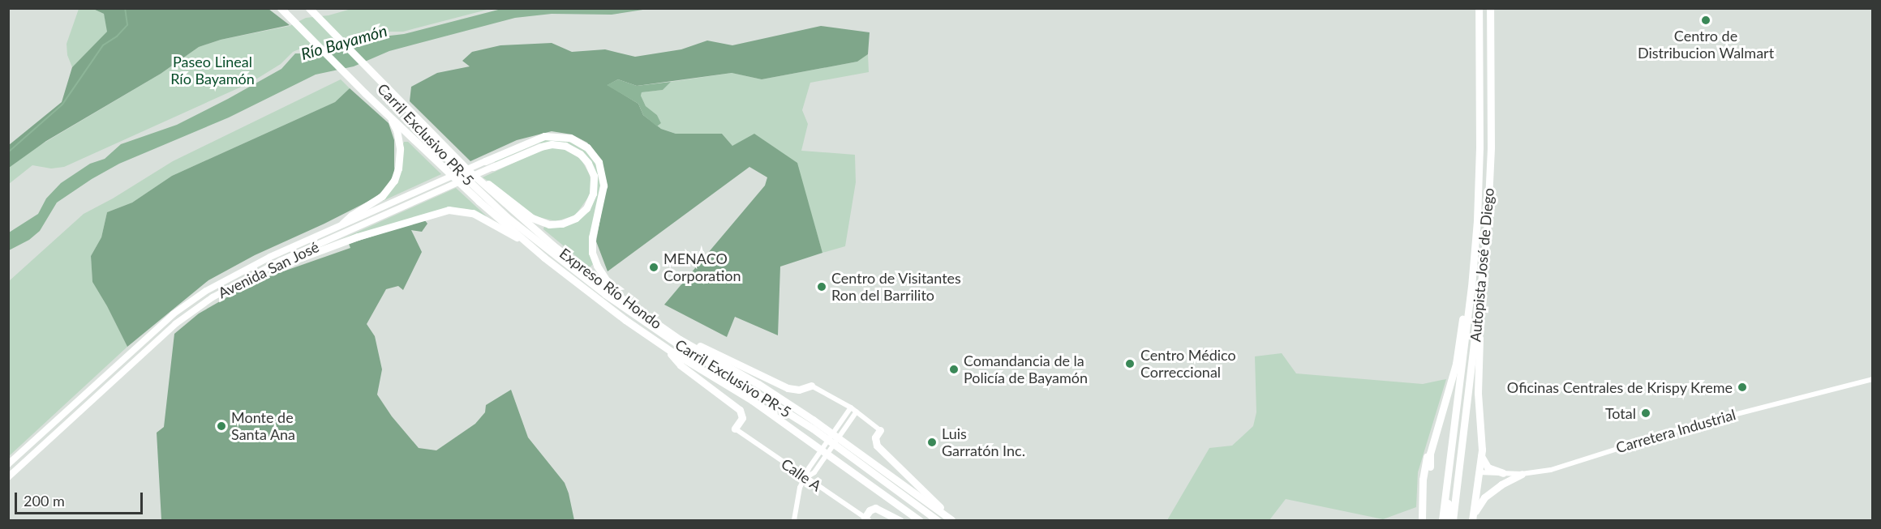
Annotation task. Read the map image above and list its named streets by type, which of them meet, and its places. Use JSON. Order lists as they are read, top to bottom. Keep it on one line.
{"streets":{"highway":["Carril Exclusivo PR-5","Autopista José de Diego","Expreso Río Hondo"],"main road":["Avenida San José"],"street":["Carretera Industrial","Calle A"]},"crossings":[["Carril Exclusivo PR-5","Expreso Río Hondo"]],"water":["Río Bayamón"],"parks":["Paseo Lineal Río Bayamón"],"places":["Centro de Distribucion Walmart","MENACO Corporation","Centro de Visitantes Ron del Barrilito","Centro Médico Correccional","Comandancia de la Policía de Bayamón","Oficinas Centrales de Krispy Kreme","Total","Monte de Santa Ana","Luis Garratón Inc."],"scale_bar":"200 m"}
